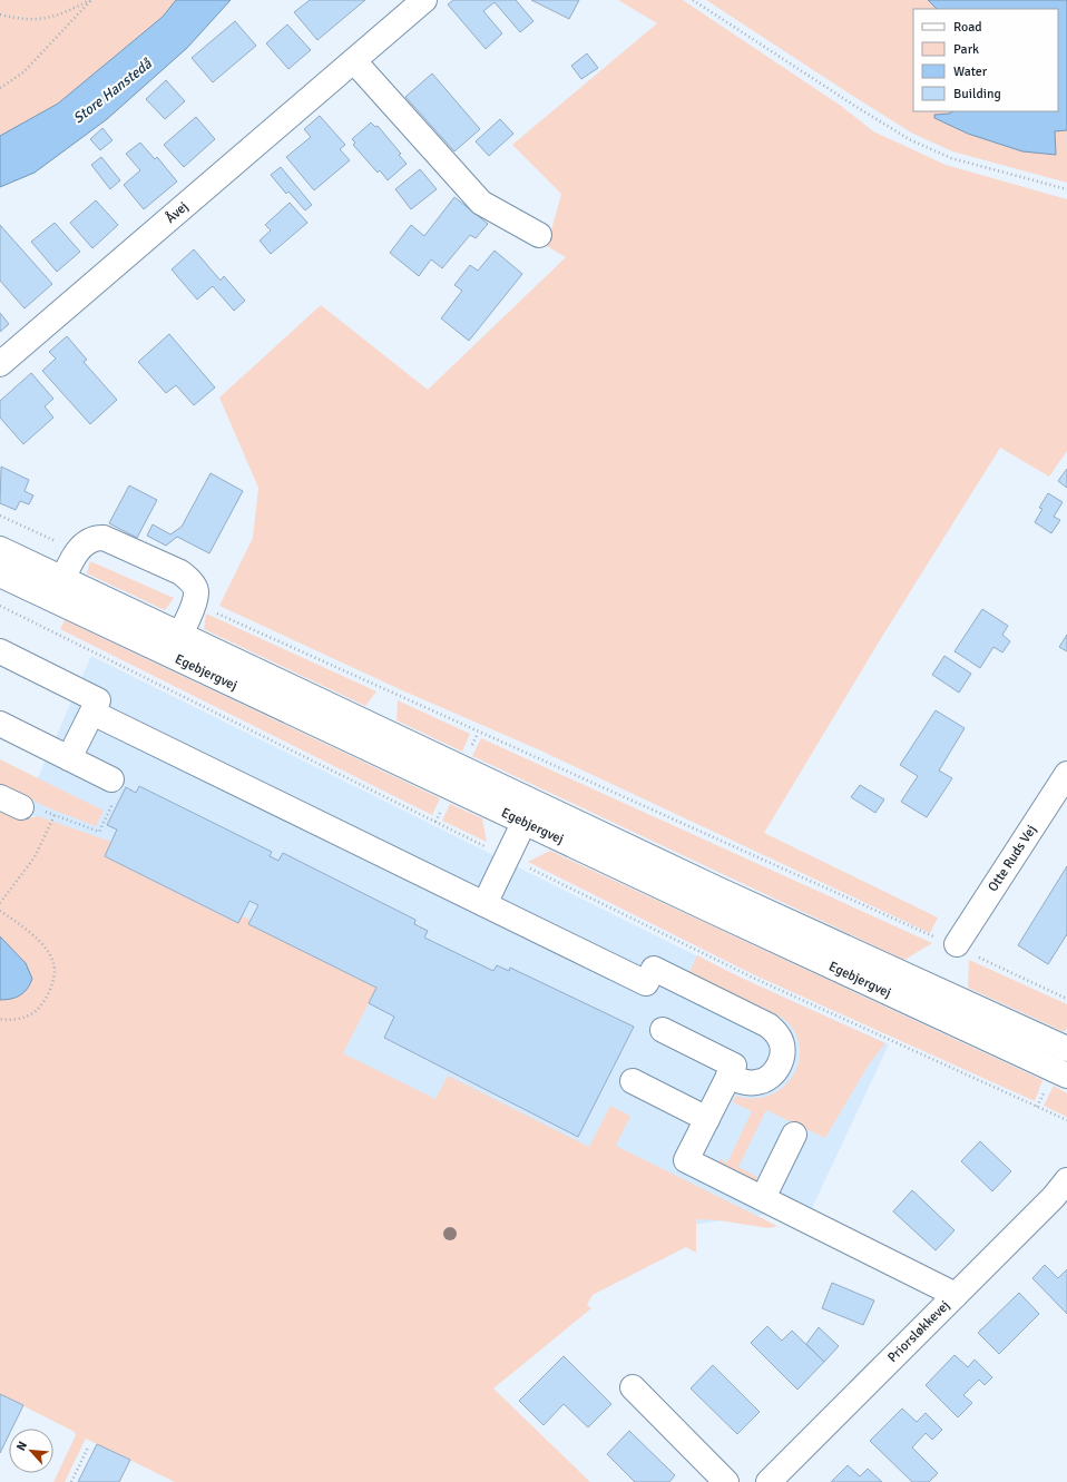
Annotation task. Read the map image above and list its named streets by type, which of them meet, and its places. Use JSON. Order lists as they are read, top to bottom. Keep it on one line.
{"streets":{"street":["Åvej","Egebjergvej","Otte Ruds Vej","Priorsløkkevej"]},"water":["Store Hanstedå"],"legend":["Road","Park","Water","Building"],"north":"top left"}
